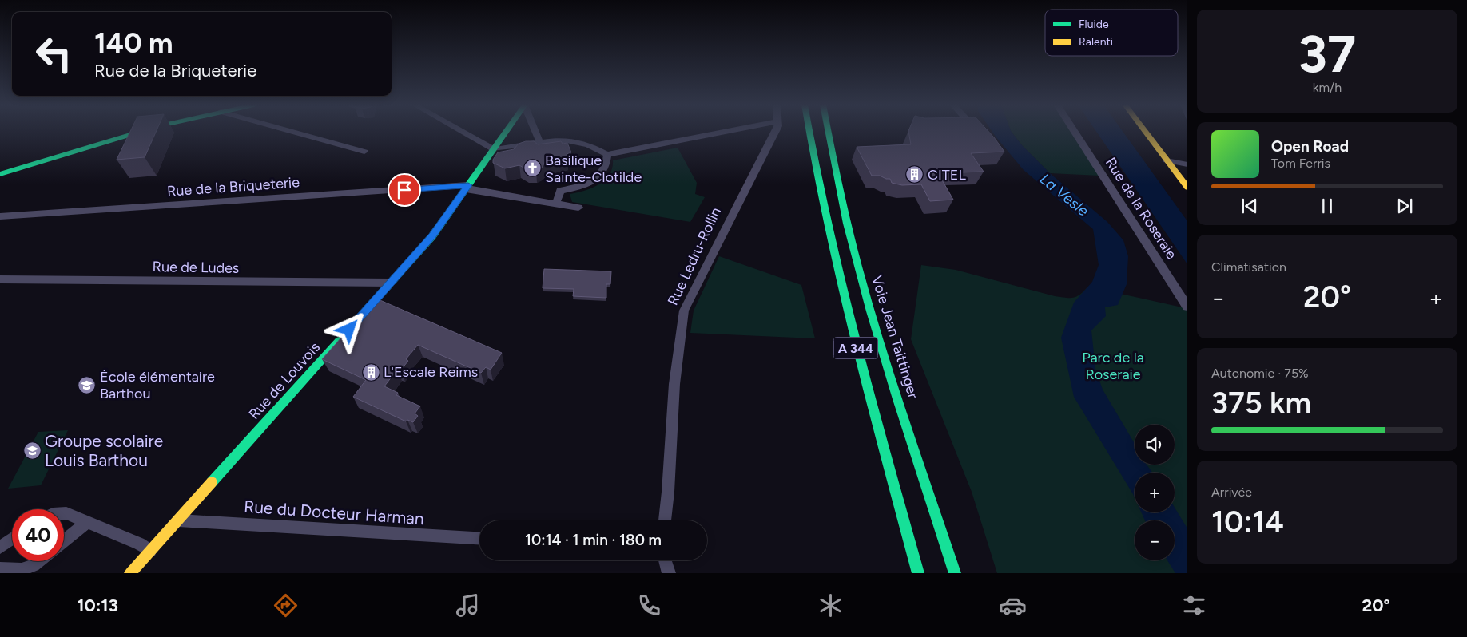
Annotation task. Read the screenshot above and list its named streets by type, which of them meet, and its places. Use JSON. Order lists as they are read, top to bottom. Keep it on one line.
{"streets":{"main road":["Voie Jean Taittinger","A 344","Rue de Louvois"],"street":["Rue de la Briqueterie","Rue de la Roseraie","Rue Ledru-Rollin","Rue de Ludes","Rue du Docteur Harman"]},"crossings":[["Rue de Louvois","Rue du Docteur Harman"]],"water":["La Vesle"],"parks":["Parc de la Roseraie"],"places":{"church":["Basilique Sainte-Clotilde"],"building":["CITEL","L'Escale Reims"],"school or university":["École élémentaire Barthou","Groupe scolaire Louis Barthou"]},"legend":["Fluide","Ralenti"],"page":{"tile":[["37","km/h"],"Climatisation",["Autonomie · 75%","375 km"],["Arrivée","10:14"]],"turn":["140 m","Rue de la Briqueterie"],"song":["Open Road","Tom Ferris"],"heat":["−","20°","+"],"map_buttons":["+","−"],"limit":"40","trip":"10:14 · 1 min · 180 m","tabs":["10:13","20°"]}}
